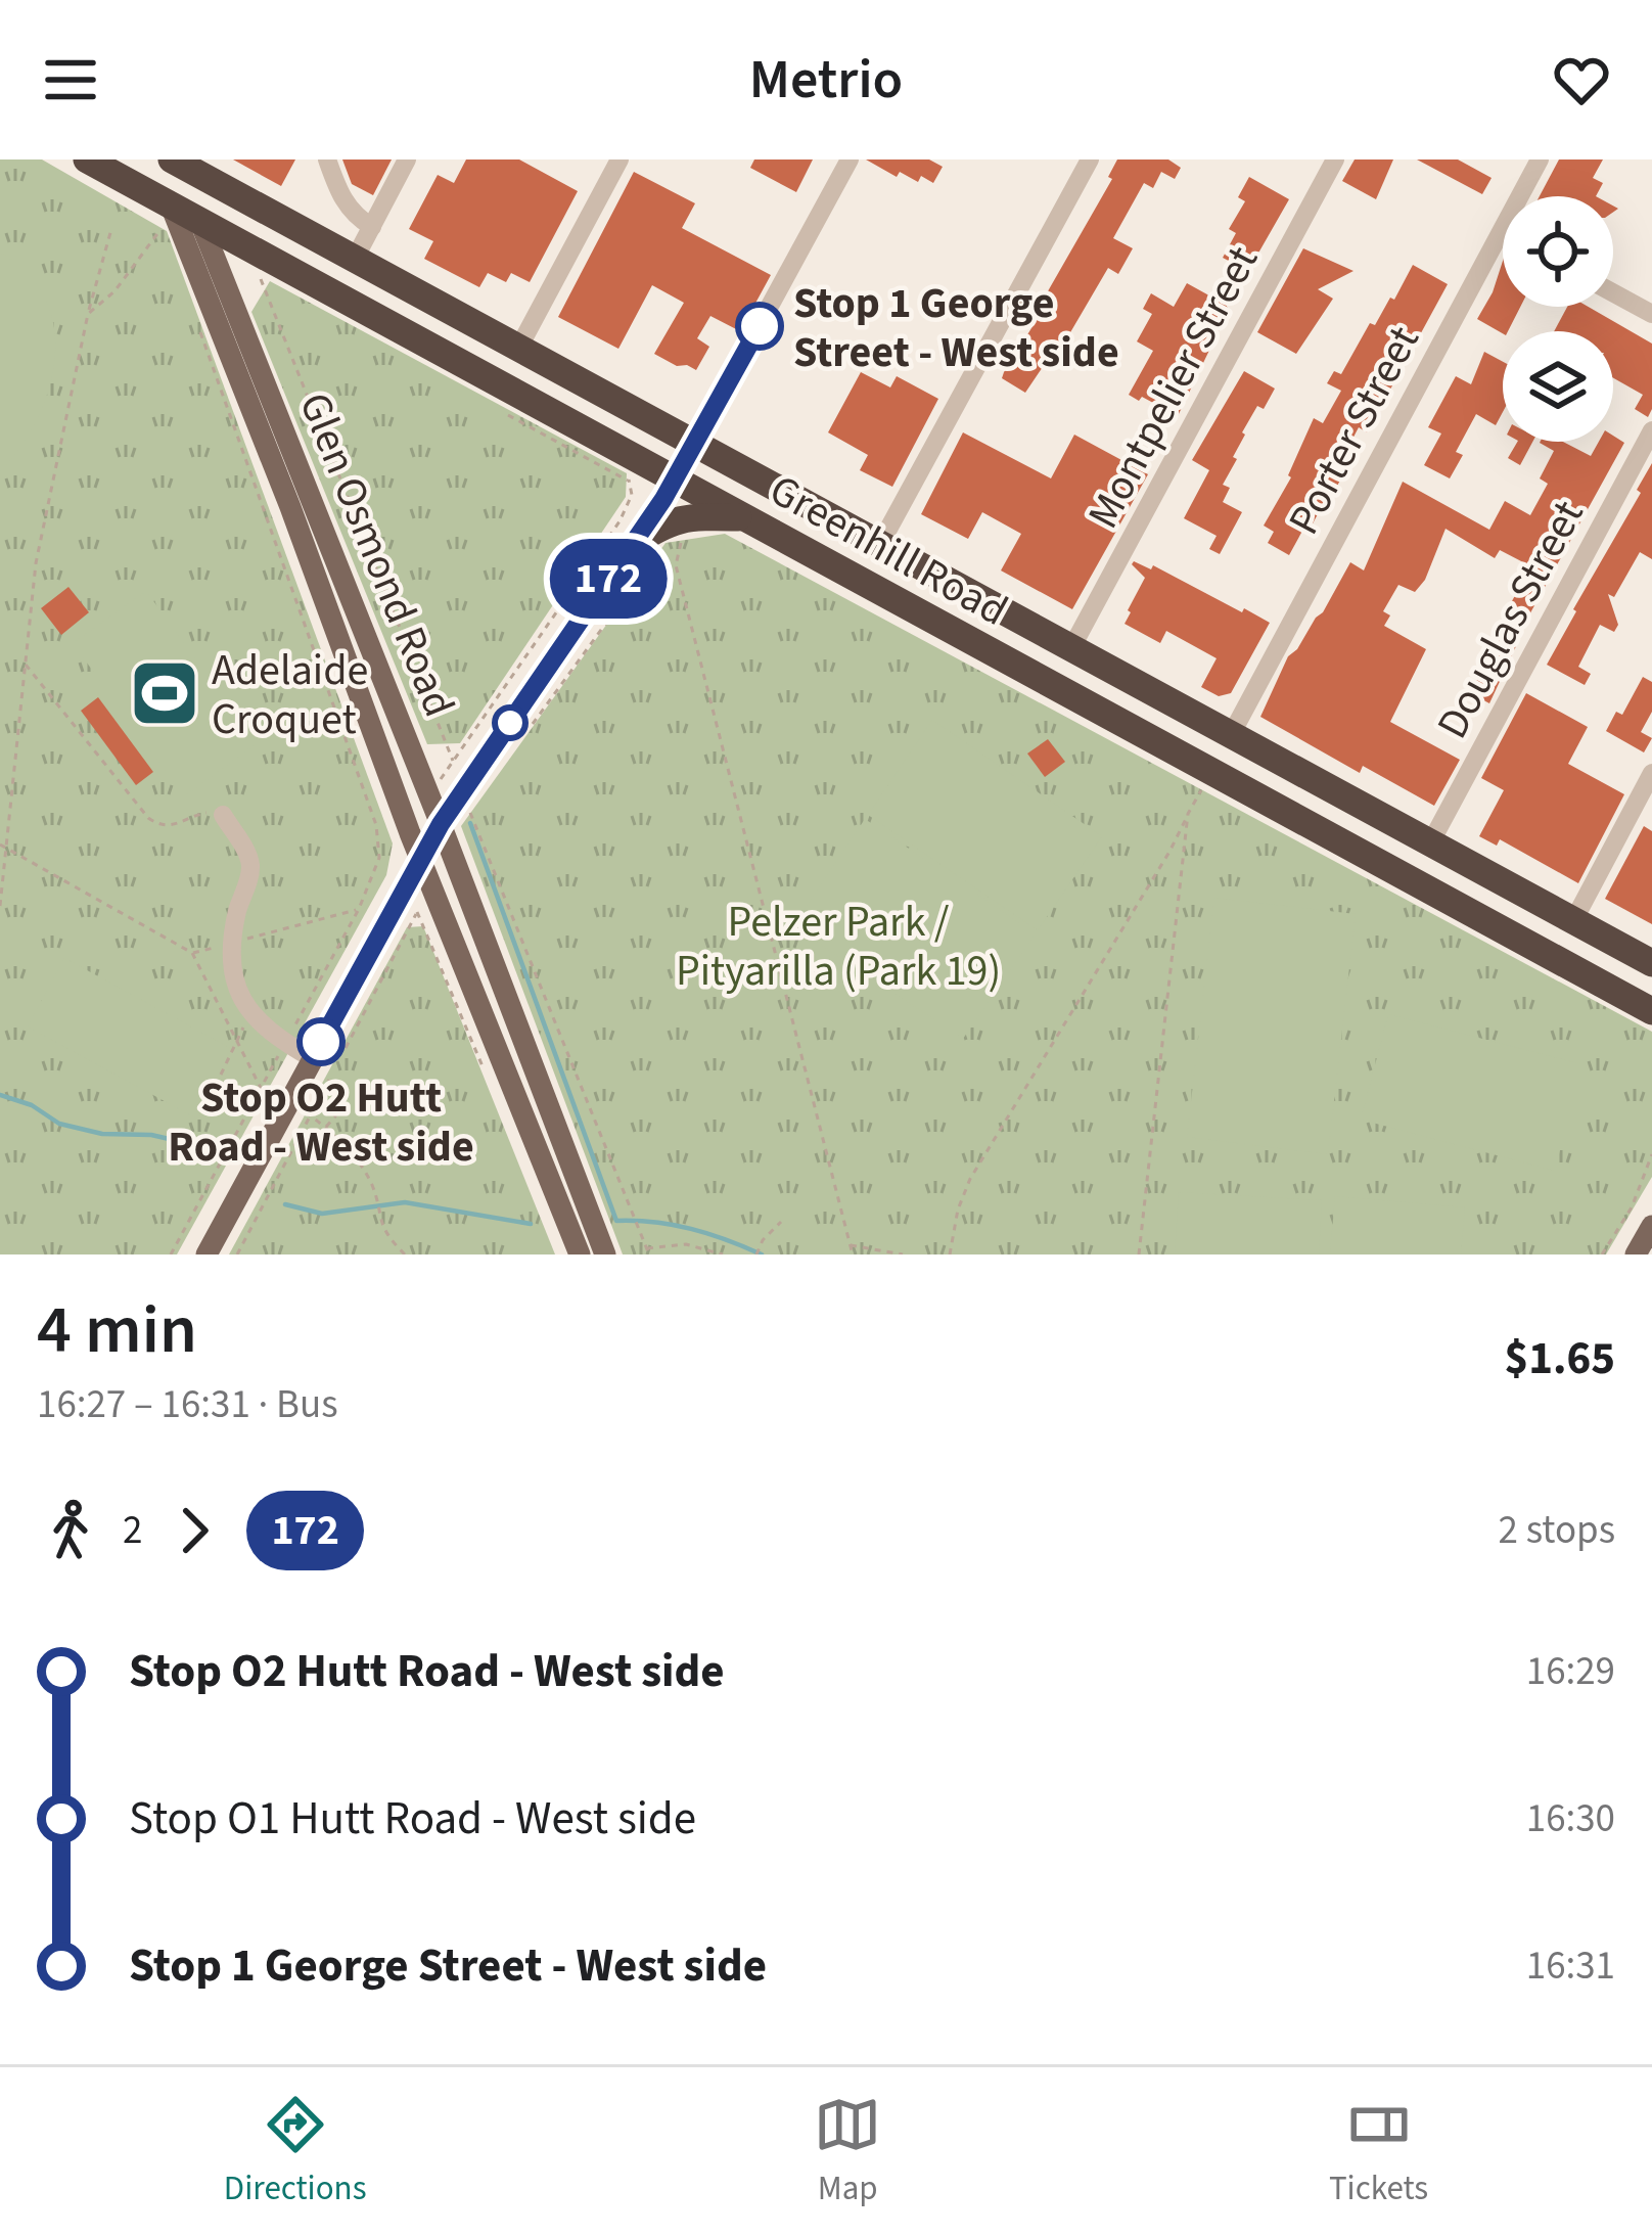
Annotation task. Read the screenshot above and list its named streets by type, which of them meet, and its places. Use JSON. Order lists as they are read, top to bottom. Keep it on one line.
{"streets":{"highway":["Greenhill Road","Glen Osmond Road"],"street":["Montpelier Street","Porter Street","Douglas Street"]},"crossings":[["Montpelier Street","Greenhill Road"],["Porter Street","Greenhill Road"],["Greenhill Road","Glen Osmond Road"],["Greenhill Road","Douglas Street"]],"parks":["Pelzer Park / Pityarilla (Park 19)"],"places":{"other":["Stop 1 George Street - West side","Stop O2 Hutt Road - West side"],"sports":["Adelaide Croquet"]},"lines":["bus line 172"],"page":{"header":"Metrio","on_map":"172","heading":["4 min","16:27 – 16:31 · Bus","$1.65"],"legs":["2","172","2 stops"],"list":[{"name":"Stop O2 Hutt Road - West side","value":"16:29"},{"name":"Stop O1 Hutt Road - West side","value":"16:30"},{"name":"Stop 1 George Street - West side","value":"16:31"}],"tabs":["Directions","Map","Tickets"]}}
